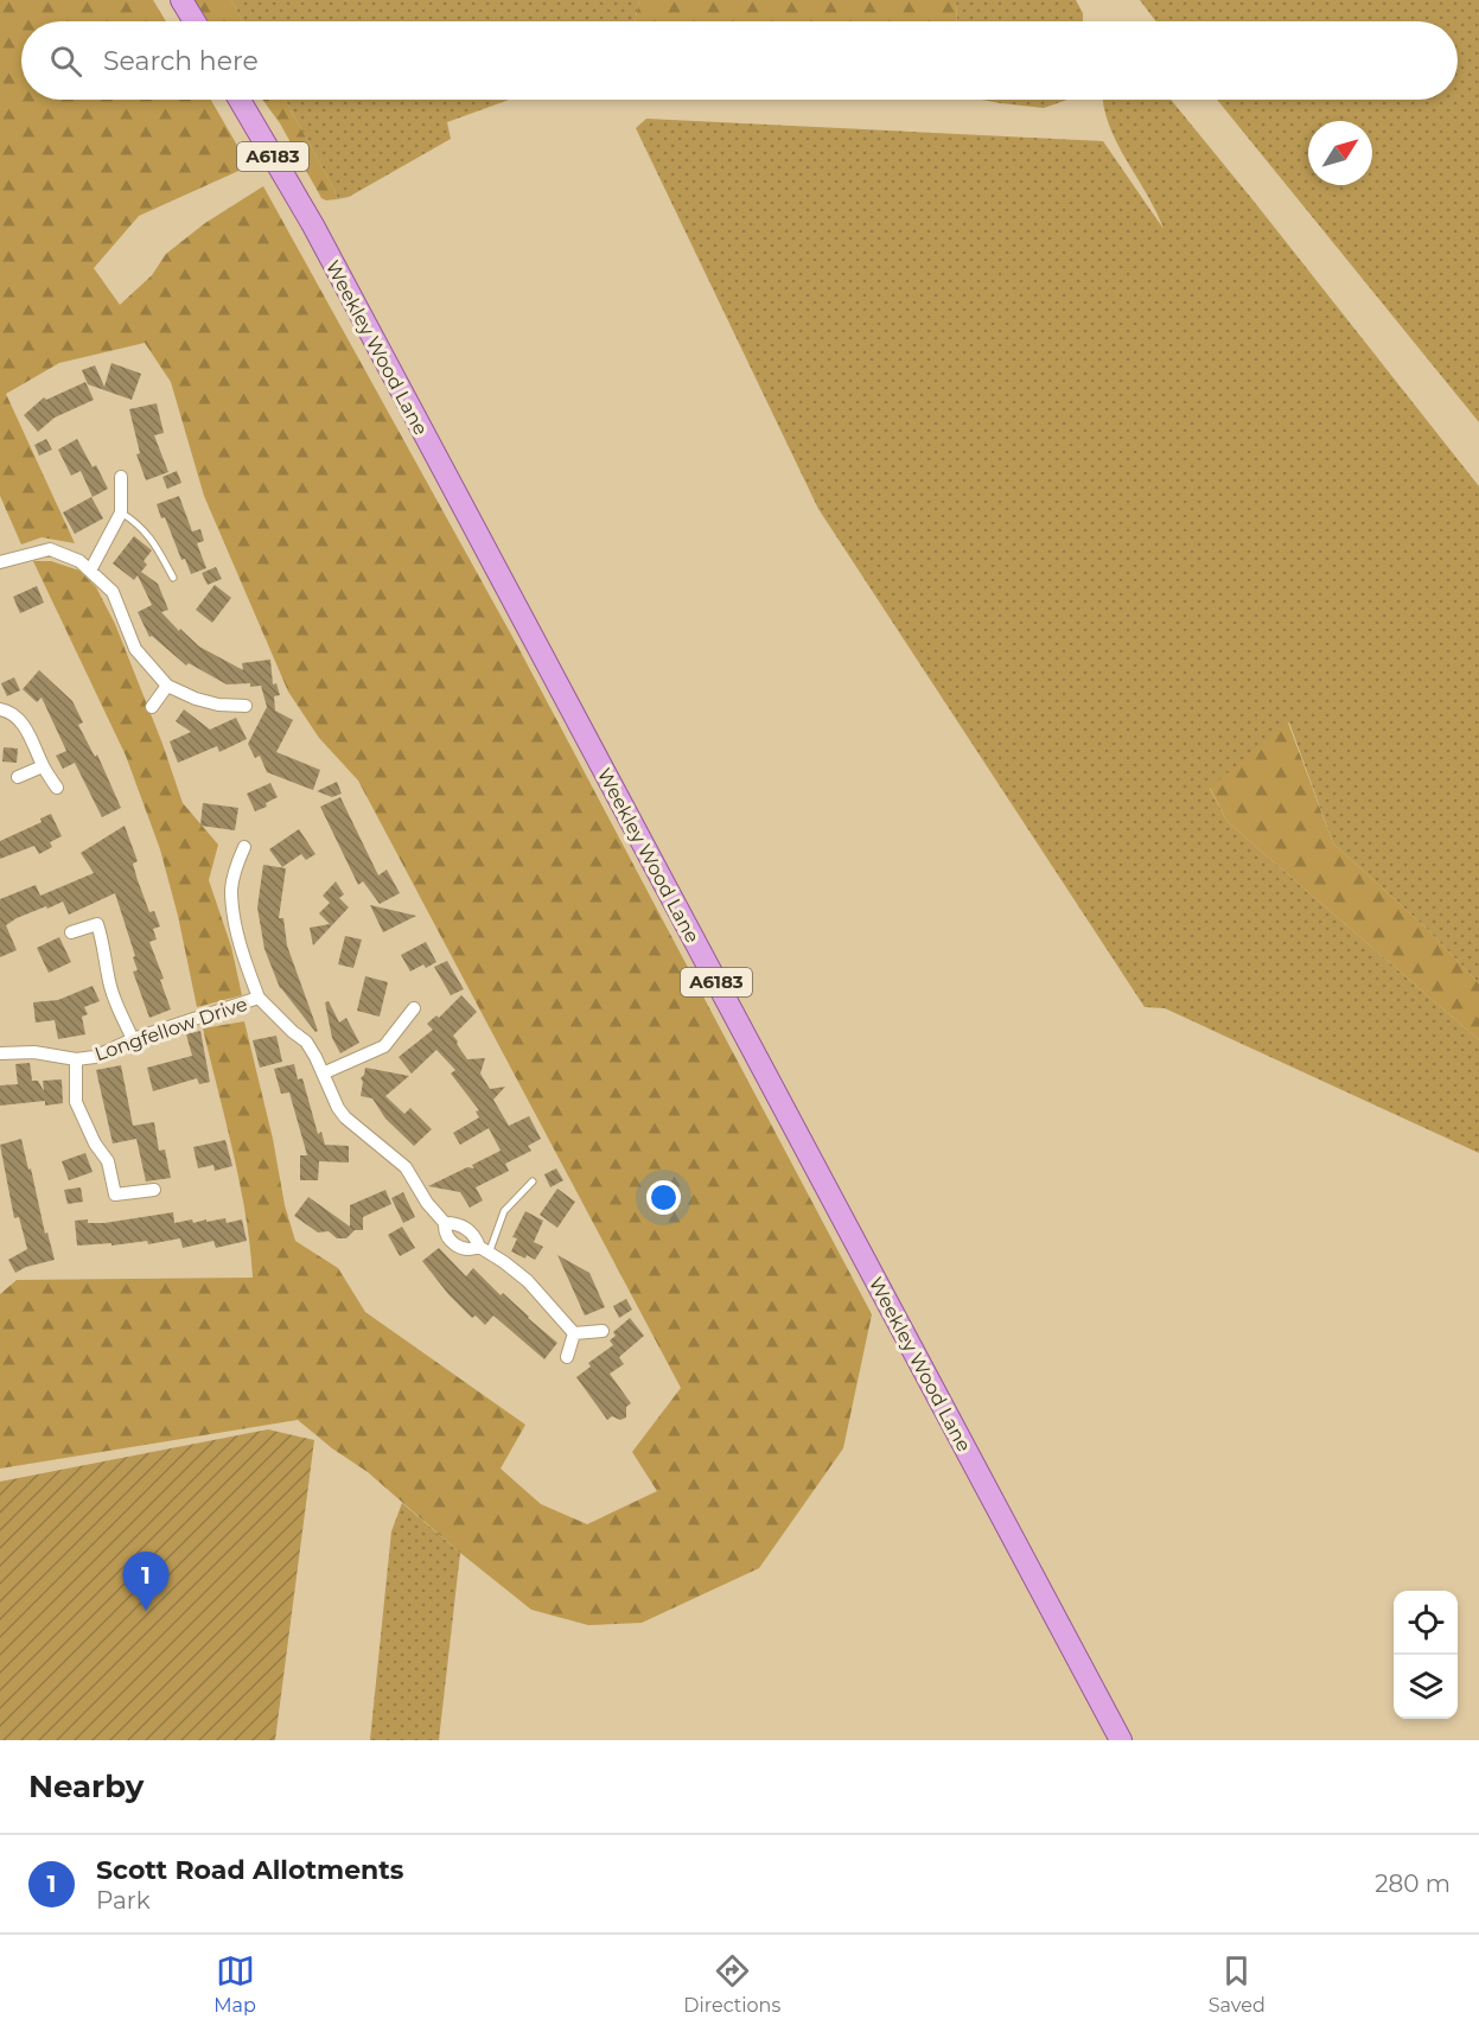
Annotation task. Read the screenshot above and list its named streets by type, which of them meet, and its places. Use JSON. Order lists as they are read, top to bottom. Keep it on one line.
{"streets":{"main road":["A6183","Weekley Wood Lane"],"street":["Longfellow Drive"]},"north":"top right","page":{"search":"Search here","pins":"1","heading":"Nearby","list":[{"mark":"1","name":"Scott Road Allotments","note":"Park","value":"280 m"}],"nav":["Map","Directions","Saved"]}}
